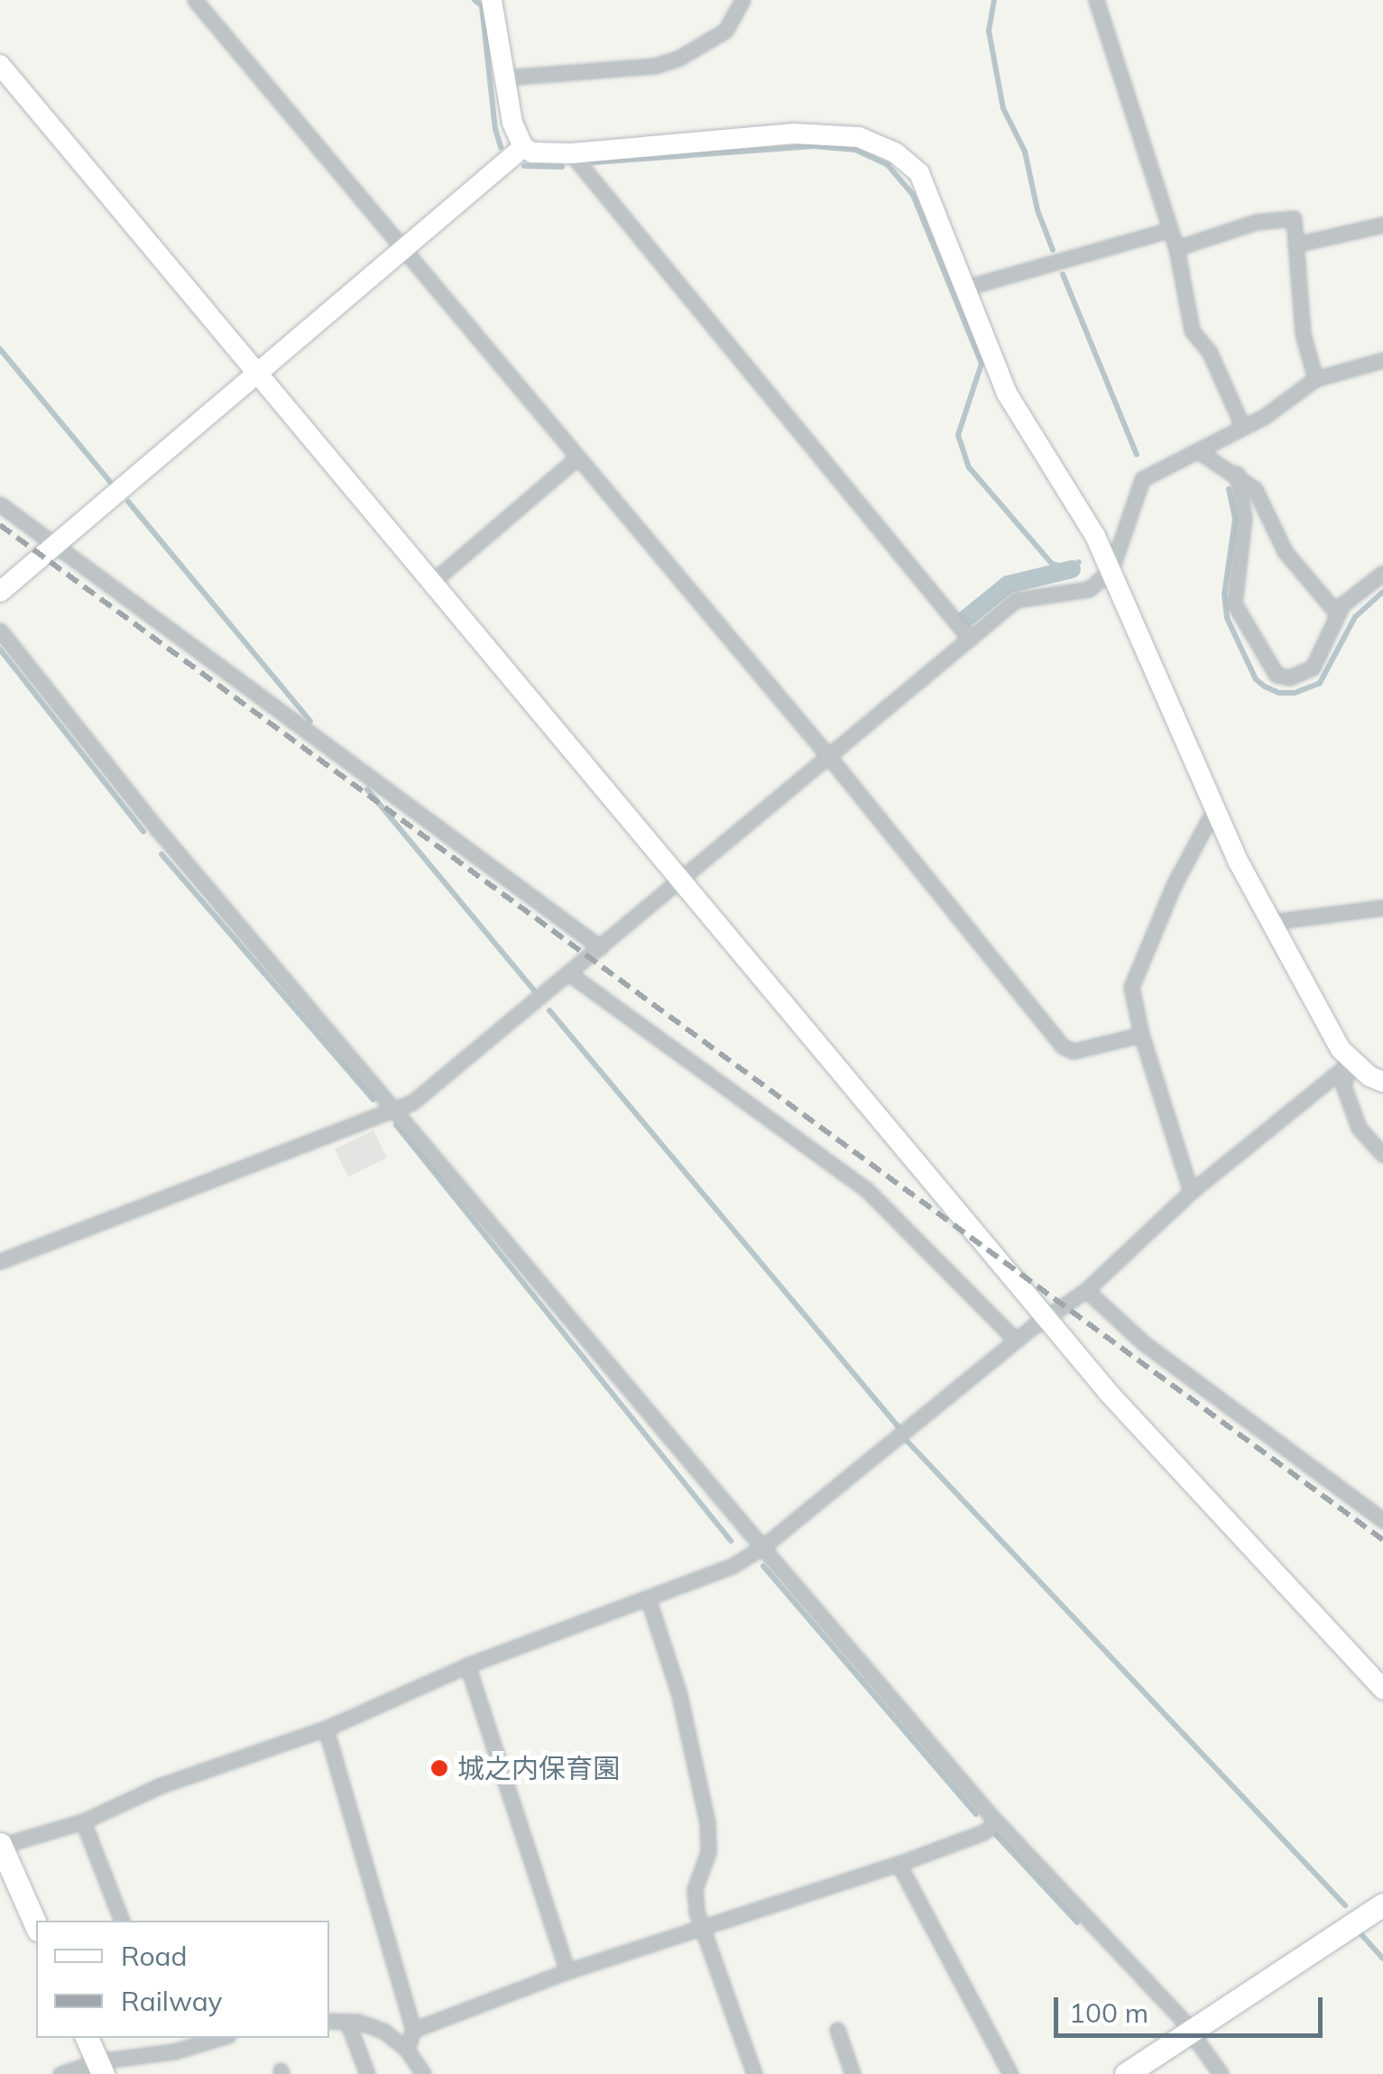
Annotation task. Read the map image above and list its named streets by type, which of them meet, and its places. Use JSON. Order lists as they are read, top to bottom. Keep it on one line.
{"places":["城之内保育園"],"legend":["Road","Railway"],"scale_bar":"100 m"}
